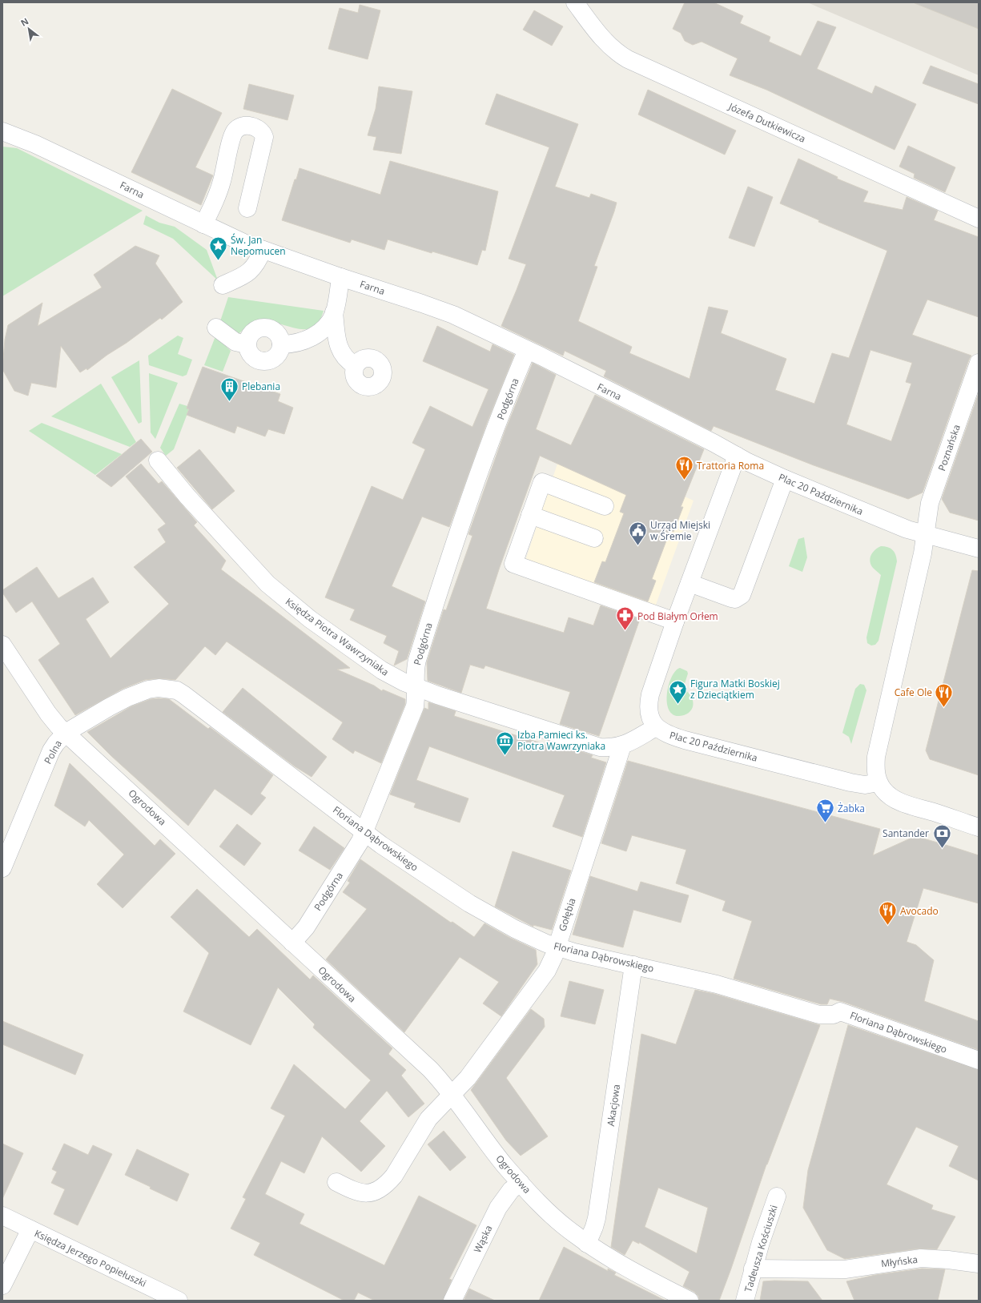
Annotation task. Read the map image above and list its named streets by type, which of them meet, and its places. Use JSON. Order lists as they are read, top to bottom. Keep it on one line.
{"streets":{"street":["Józefa Dutkiewicza","Farna","Podgórna","Poznańska","Plac 20 Października","Księdza Piotra Wawrzyniaka","Polna","Ogrodowa","Floriana Dąbrowskiego","Gołębia","Akacjowa","Wąska","Tadeusza Kościuszki","Księdza Jerzego Popiełuszki","Młyńska"]},"crossings":[["Farna","Podgórna"],["Farna","Plac 20 Października"],["Podgórna","Księdza Piotra Wawrzyniaka"],["Podgórna","Ogrodowa"],["Podgórna","Floriana Dąbrowskiego"],["Poznańska","Plac 20 Października"],["Plac 20 Października","Księdza Piotra Wawrzyniaka"],["Księdza Piotra Wawrzyniaka","Gołębia"],["Polna","Ogrodowa"],["Polna","Floriana Dąbrowskiego"],["Ogrodowa","Gołębia"],["Ogrodowa","Akacjowa"],["Ogrodowa","Wąska"],["Floriana Dąbrowskiego","Gołębia"],["Floriana Dąbrowskiego","Akacjowa"],["Tadeusza Kościuszki","Młyńska"]],"places":{"place":["Św. Jan Nepomucen","Figura Matki Boskiej z Dzieciątkiem"],"building":["Plebania"],"restaurant":["Trattoria Roma","Cafe Ole","Avocado"],"public building":["Urząd Miejski w Śremie"],"pharmacy":["Pod Białym Orłem"],"museum":["Izba Pamieci ks. Piotra Wawrzyniaka"],"supermarket":["Żabka"],"bank":["Santander"]},"north":"top left"}
